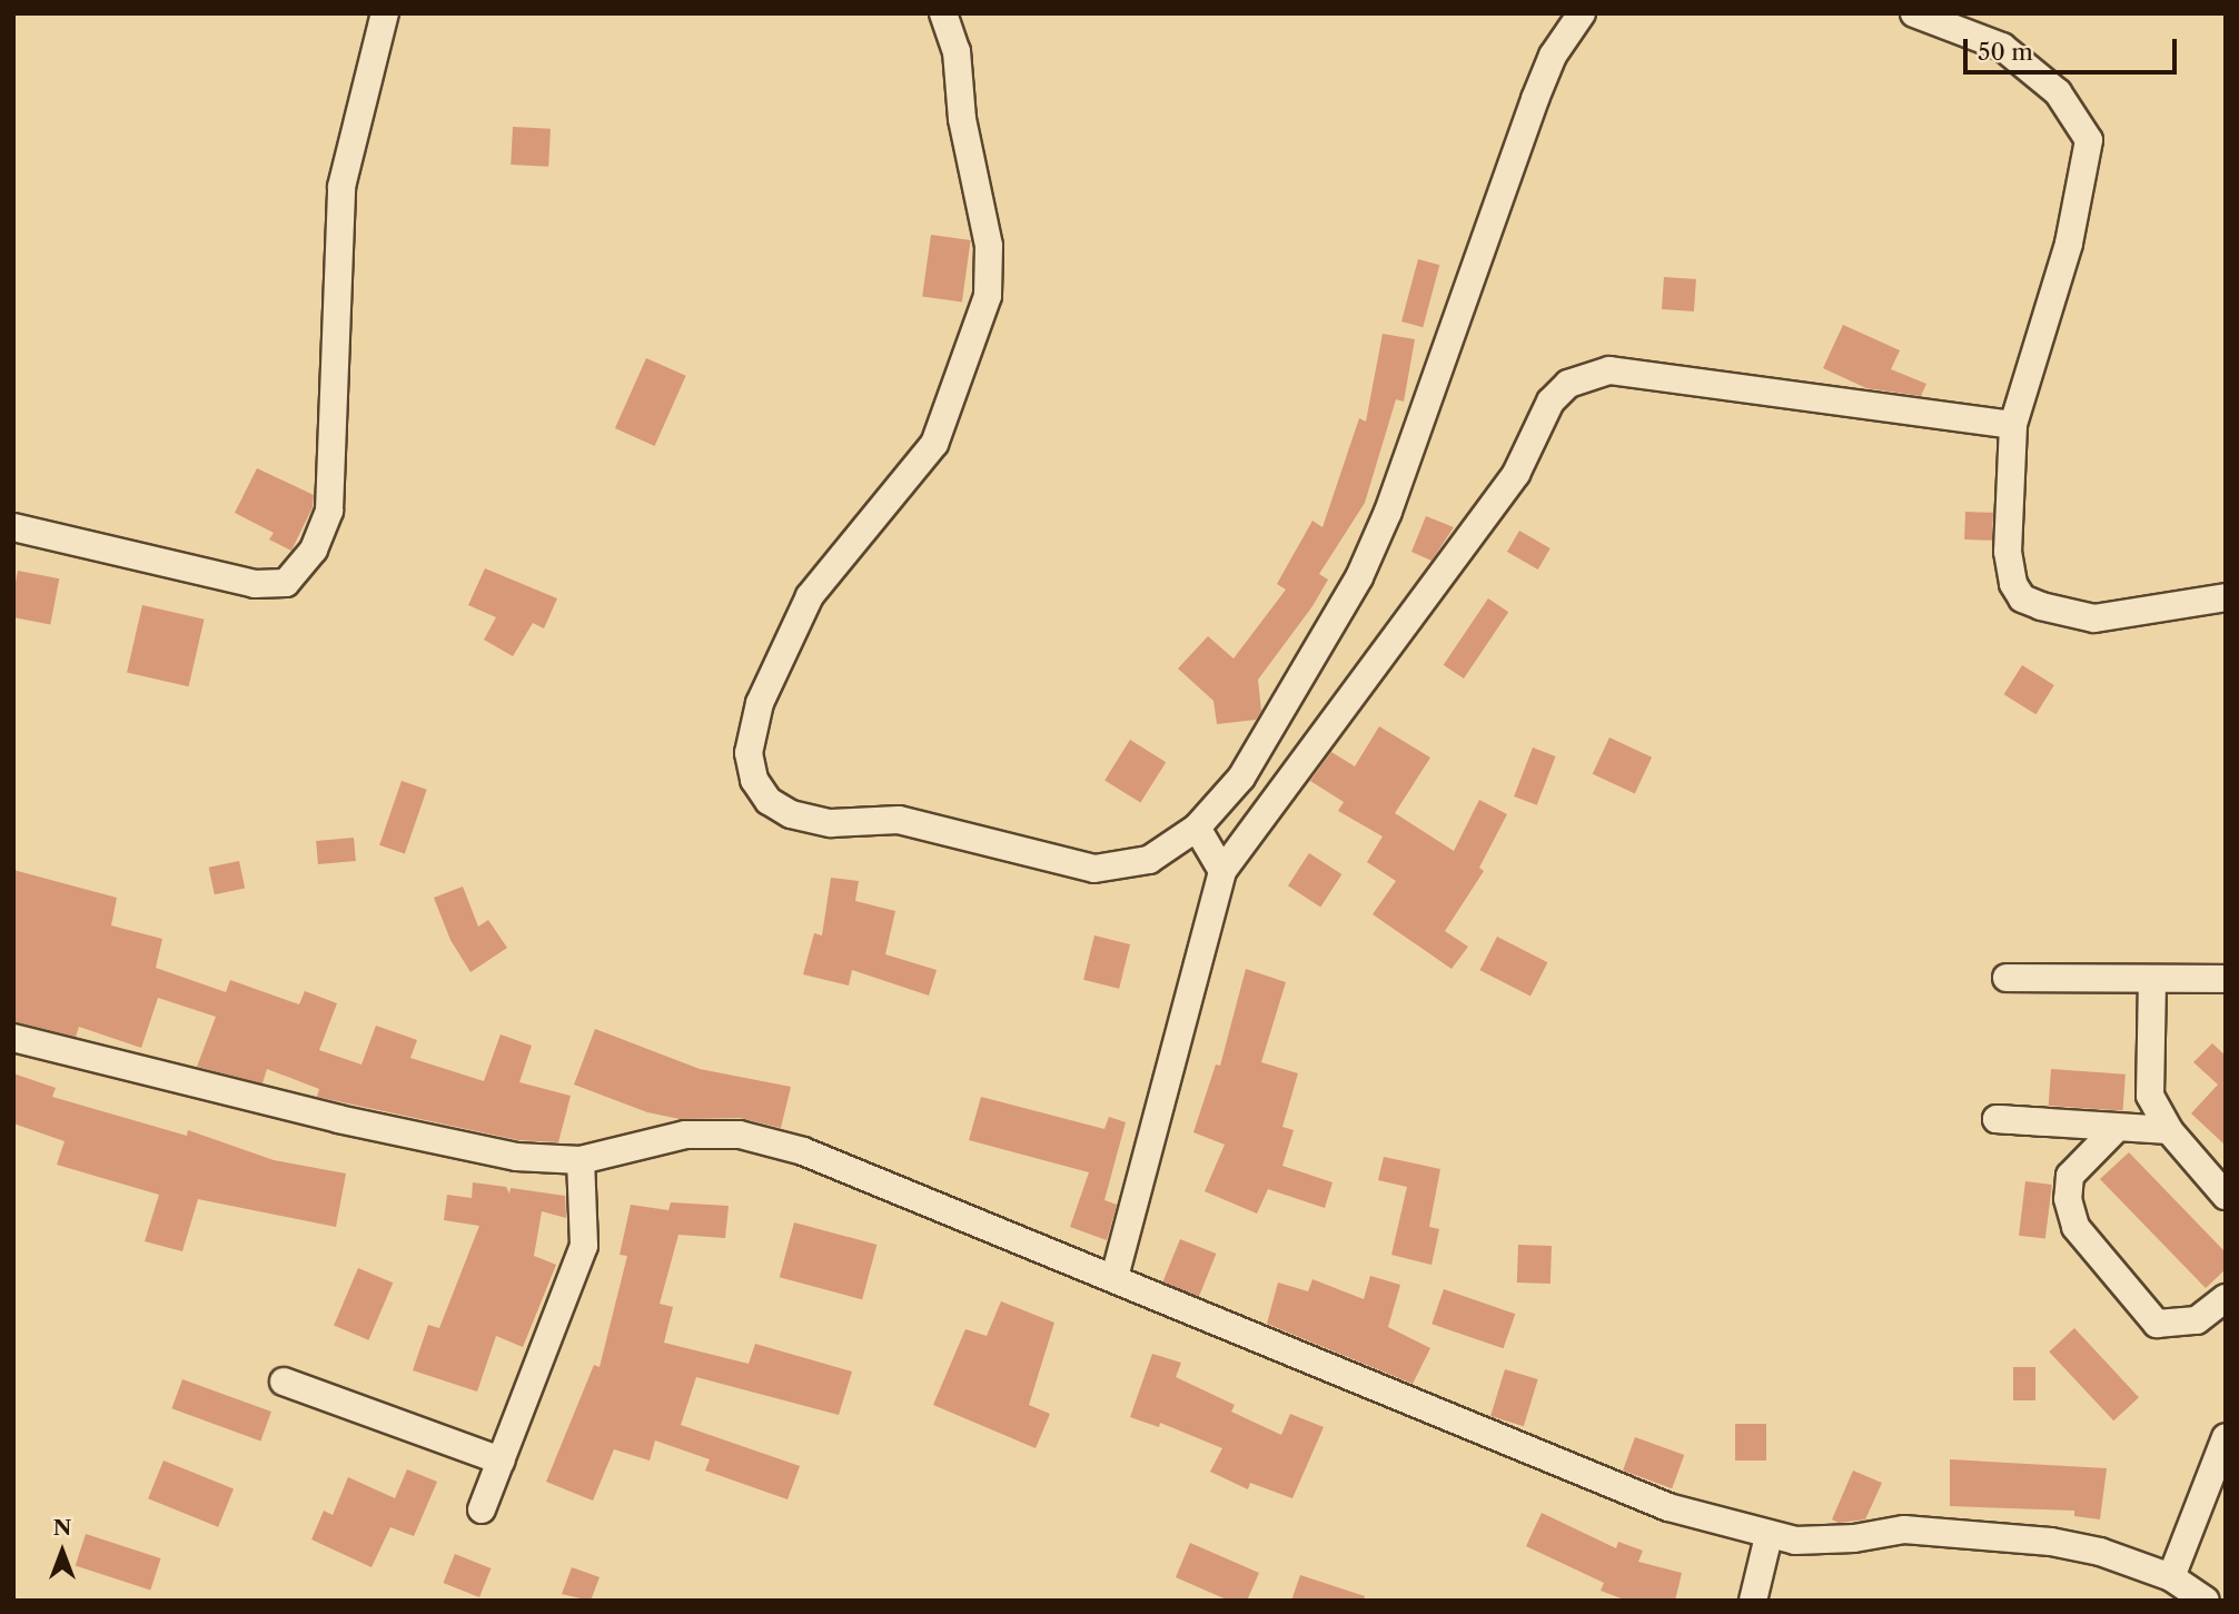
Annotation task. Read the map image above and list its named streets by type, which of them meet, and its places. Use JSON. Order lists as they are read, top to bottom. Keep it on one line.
{"scale_bar":"50 m","north":"top"}
